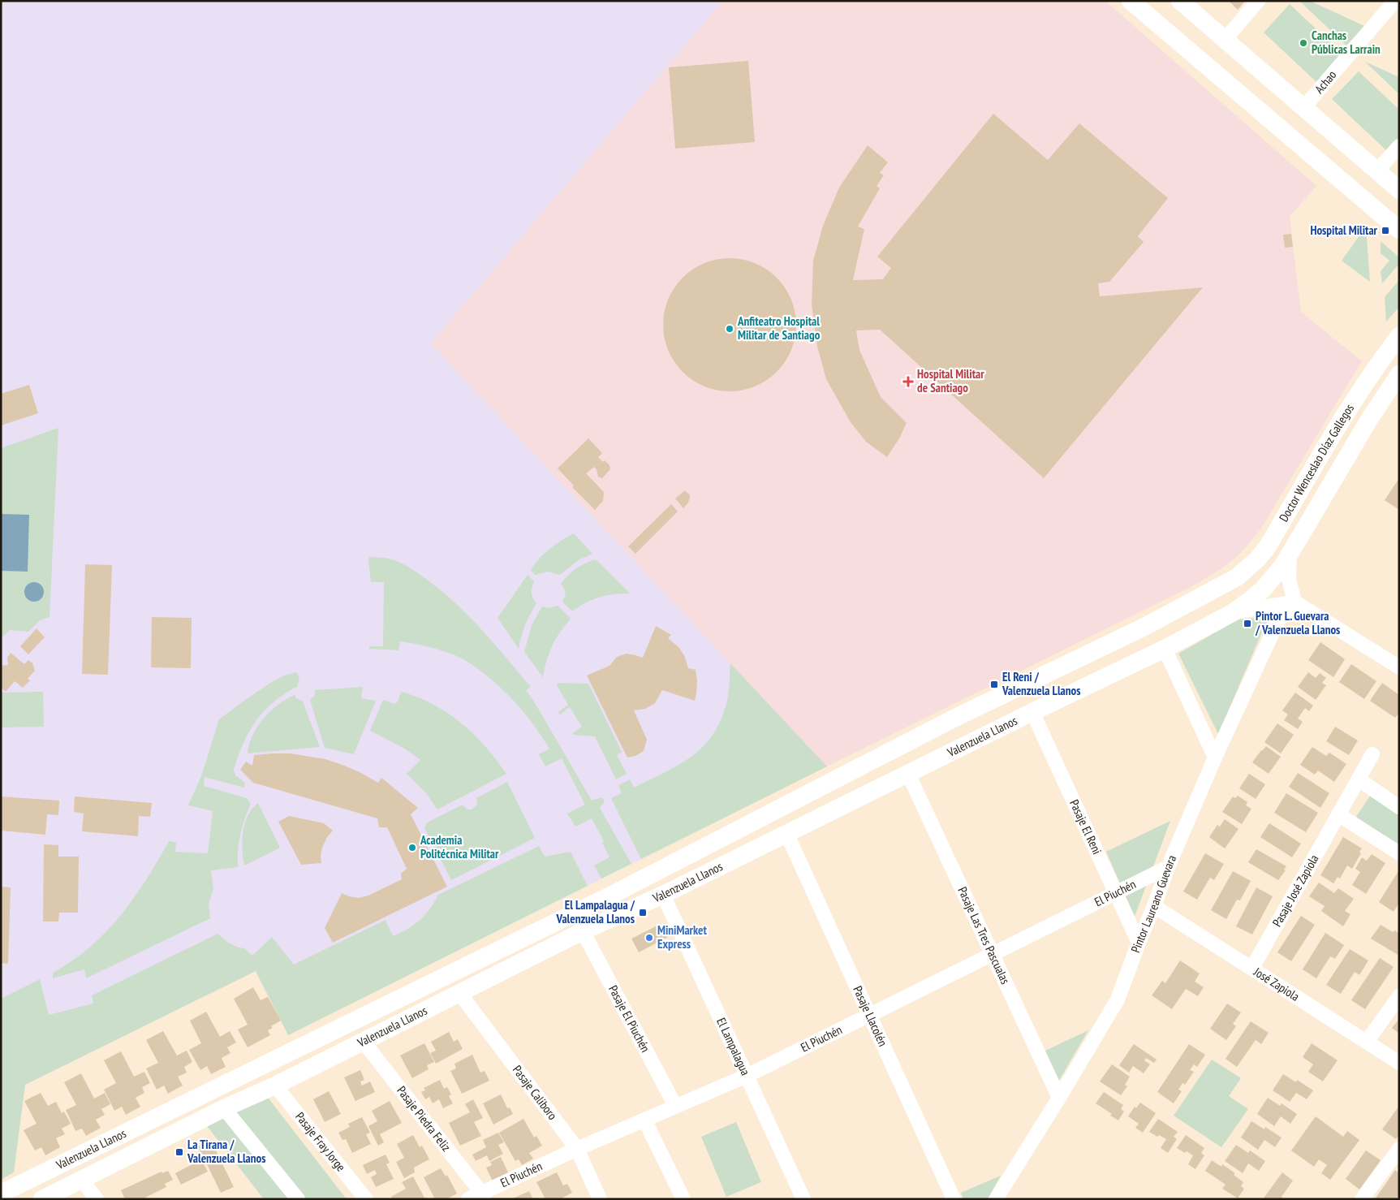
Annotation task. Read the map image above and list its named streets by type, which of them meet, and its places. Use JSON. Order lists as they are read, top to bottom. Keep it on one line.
{"streets":{"main road":["Doctor Wenceslao Díaz Gallegos","Valenzuela Llanos"],"street":["Achao","Pasaje El Reni","Pasaje José Zapiola","El Piuchén","Pintor Laureano Guevara","Pasaje Las Tres Pascualas","José Zapiola","Pasaje Llacolén","Pasaje El Piuchén","El Lampalagua","Pasaje Caliboro","Pasaje Piedra Feliz","Pasaje Fray Jorge"]},"crossings":[["Doctor Wenceslao Díaz Gallegos","Valenzuela Llanos"],["Valenzuela Llanos","Pasaje El Reni"],["Valenzuela Llanos","Pintor Laureano Guevara"],["Valenzuela Llanos","Pasaje Las Tres Pascualas"],["Valenzuela Llanos","Pasaje Llacolén"],["Valenzuela Llanos","Pasaje El Piuchén"],["Valenzuela Llanos","El Lampalagua"],["Valenzuela Llanos","Pasaje Caliboro"],["Valenzuela Llanos","Pasaje Piedra Feliz"],["Valenzuela Llanos","Pasaje Fray Jorge"],["Pasaje El Reni","El Piuchén"],["Pasaje El Reni","Pintor Laureano Guevara"],["Pasaje José Zapiola","José Zapiola"],["El Piuchén","Pintor Laureano Guevara"],["El Piuchén","Pasaje Las Tres Pascualas"],["El Piuchén","Pasaje Llacolén"],["El Piuchén","Pasaje El Piuchén"],["El Piuchén","El Lampalagua"],["El Piuchén","Pasaje Caliboro"],["El Piuchén","Pasaje Piedra Feliz"],["Pintor Laureano Guevara","Pasaje Las Tres Pascualas"],["Pintor Laureano Guevara","José Zapiola"]],"places":{"other":["Canchas Públicas Larrain","Anfiteatro Hospital Militar de Santiago","Academia Politécnica Militar","MiniMarket Express"],"transit":["Hospital Militar","Pintor L. Guevara / Valenzuela Llanos","El Reni / Valenzuela Llanos","El Lampalagua / Valenzuela Llanos","La Tirana / Valenzuela Llanos"],"health":["Hospital Militar de Santiago"]}}
